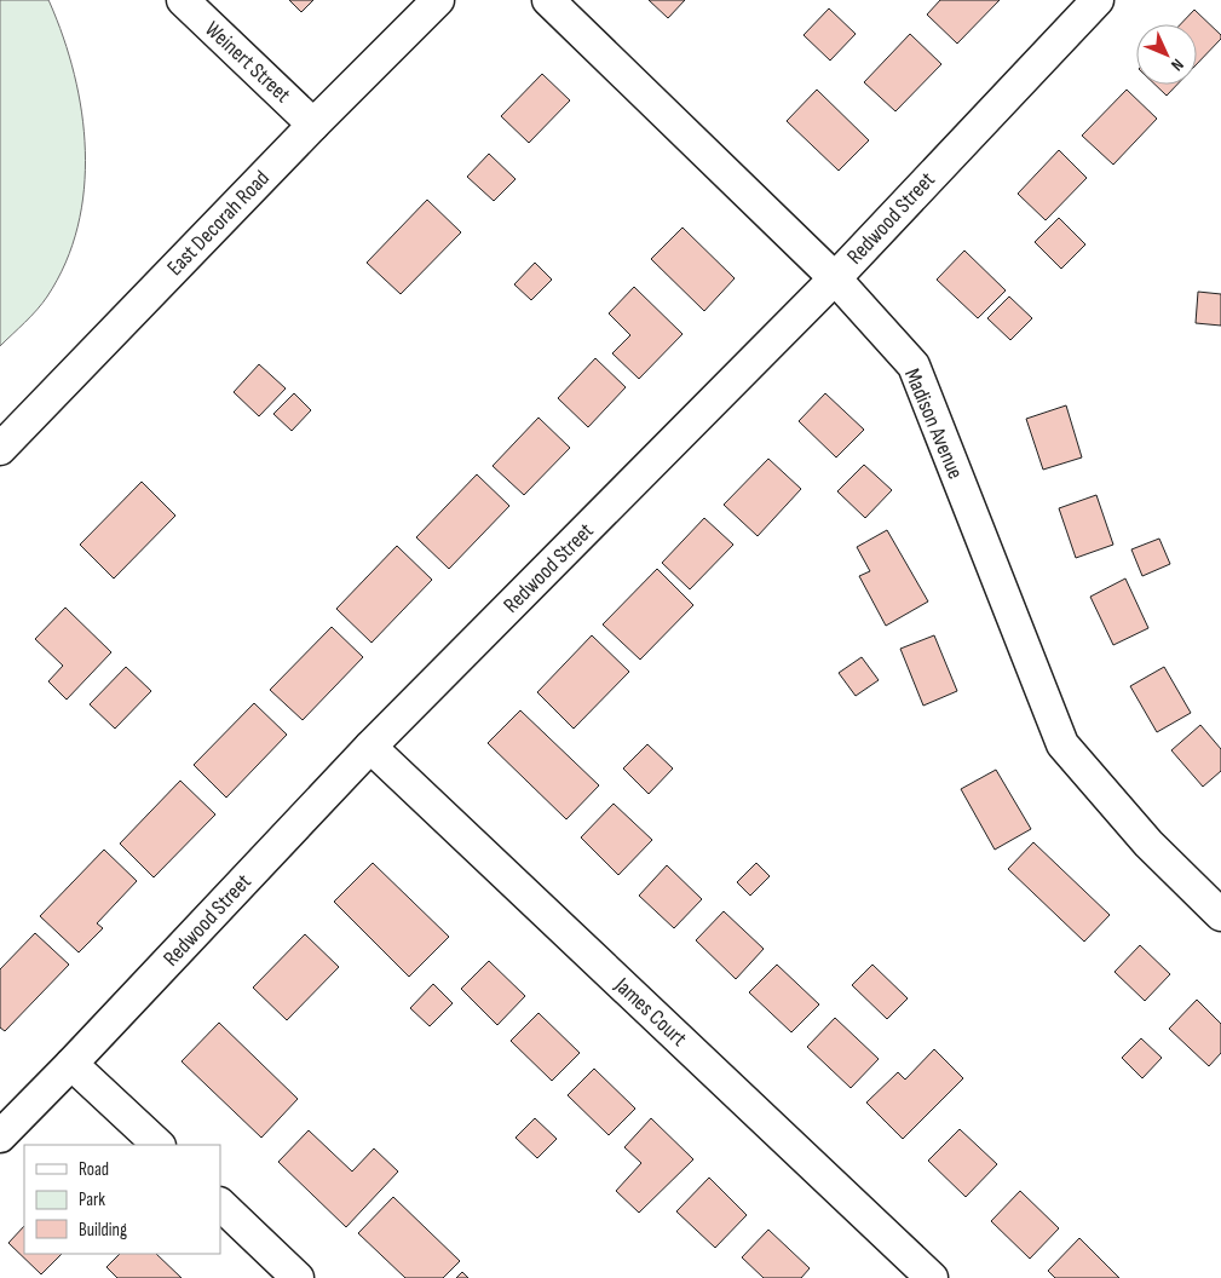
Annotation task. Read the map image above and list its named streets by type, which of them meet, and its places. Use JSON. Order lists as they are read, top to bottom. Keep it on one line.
{"streets":{"street":["Weinert Street","Redwood Street","East Decorah Road","Madison Avenue","James Court"]},"crossings":[["Weinert Street","East Decorah Road"],["Redwood Street","Madison Avenue"],["Redwood Street","James Court"]],"legend":["Road","Park","Building"],"north":"bottom right"}
